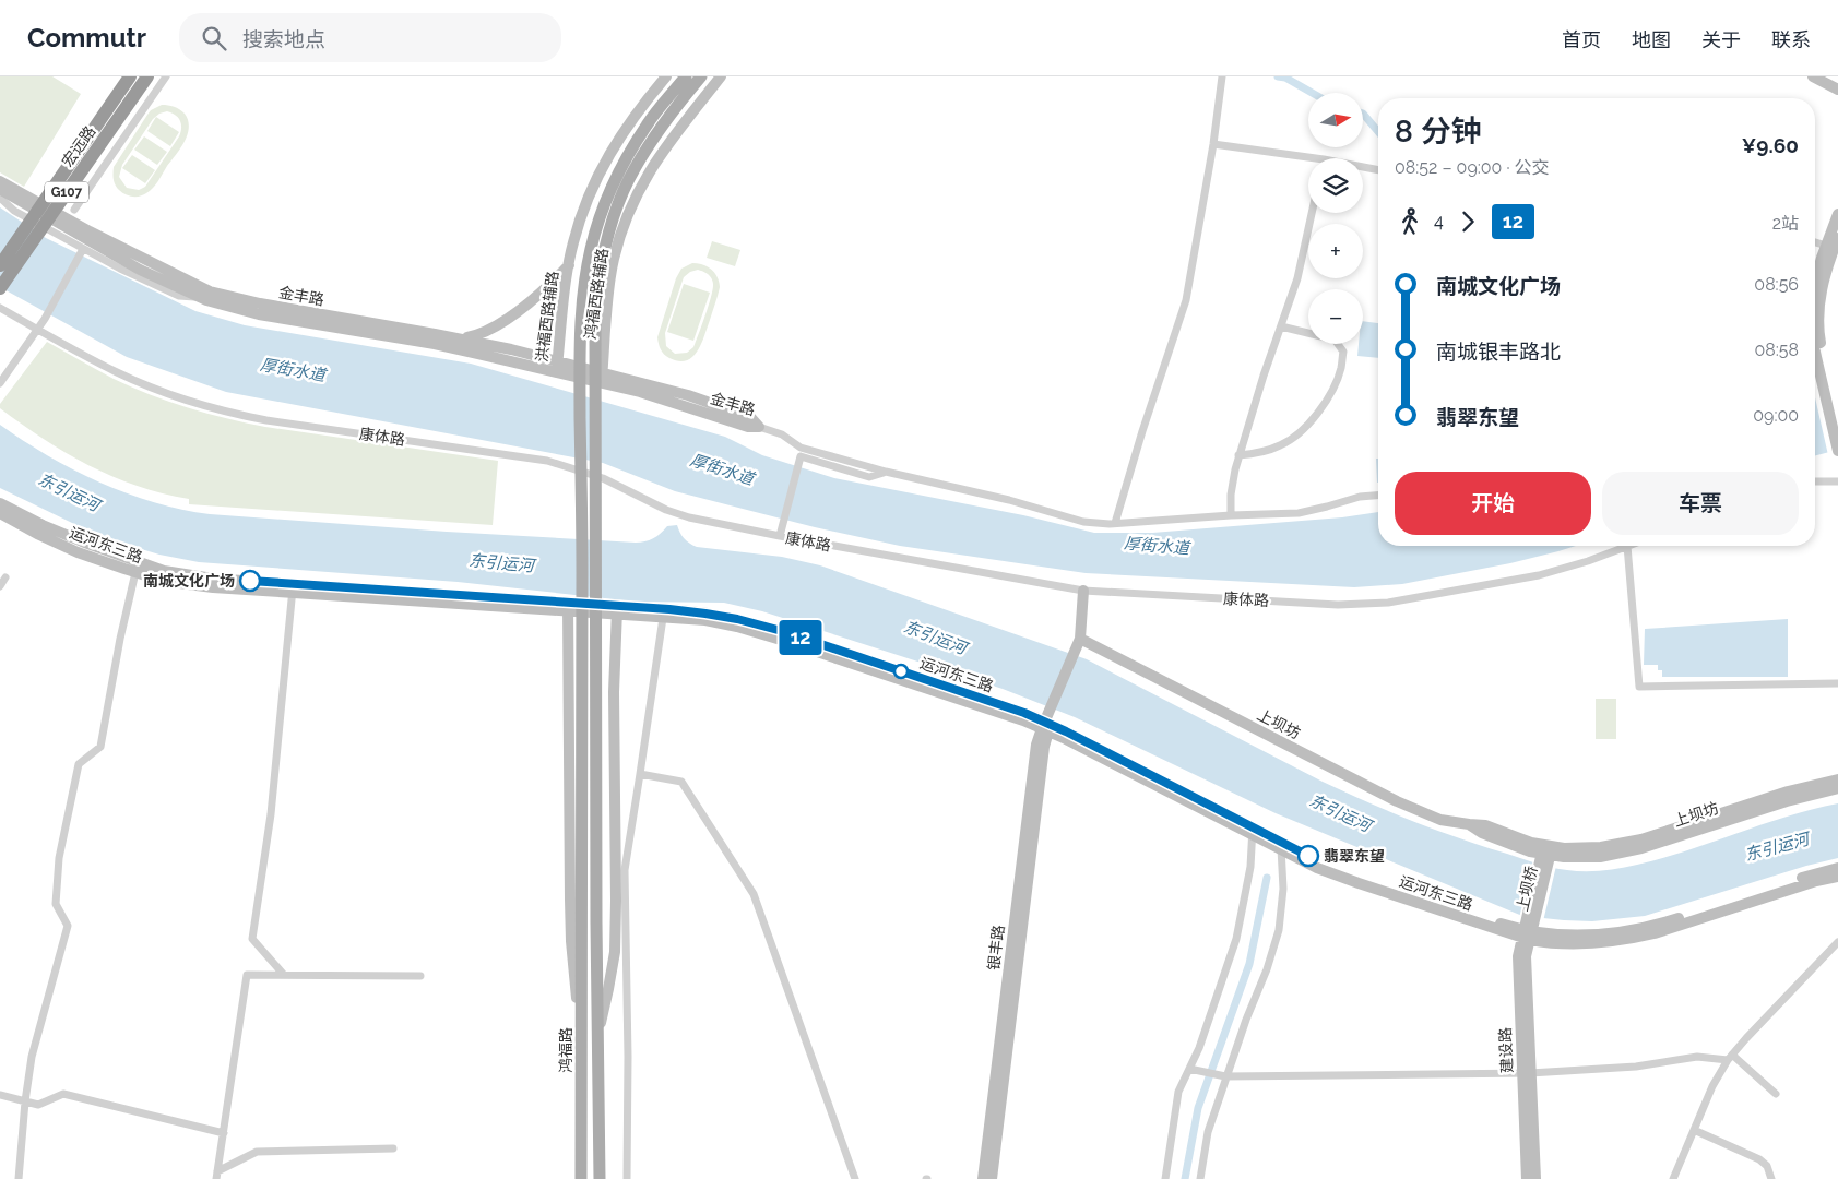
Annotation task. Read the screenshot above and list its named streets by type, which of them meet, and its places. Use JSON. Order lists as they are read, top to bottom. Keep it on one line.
{"streets":{"highway":["宏远路","G107"],"main road":["鸿福路"],"street":["鸿福西路辅路","金丰路","洪福西路辅路","康体路","运河东三路","上坝坊","上坝桥","银丰路","建设路"]},"crossings":[["鸿福西路辅路","金丰路"],["鸿福西路辅路","洪福西路辅路"],["金丰路","洪福西路辅路"],["运河东三路","上坝桥"],["运河东三路","银丰路"],["运河东三路","建设路"],["上坝坊","上坝桥"],["上坝桥","建设路"]],"water":["厚街水道","东引运河"],"places":["南城文化广场","翡翠东望"],"lines":["bus line 12"],"north":"right","page":{"header":"Commutr","search":"搜索地点","nav":["首页","地图","关于","联系"],"on_map":"12","map_buttons":["+","−"],"heading":["8 分钟","08:52 – 09:00 · 公交","¥9.60"],"legs":["4","12","2站"],"list":[{"name":"南城文化广场","value":"08:56"},{"name":"南城银丰路北","value":"08:58"},{"name":"翡翠东望","value":"09:00"}],"buttons":["开始","车票"]}}
